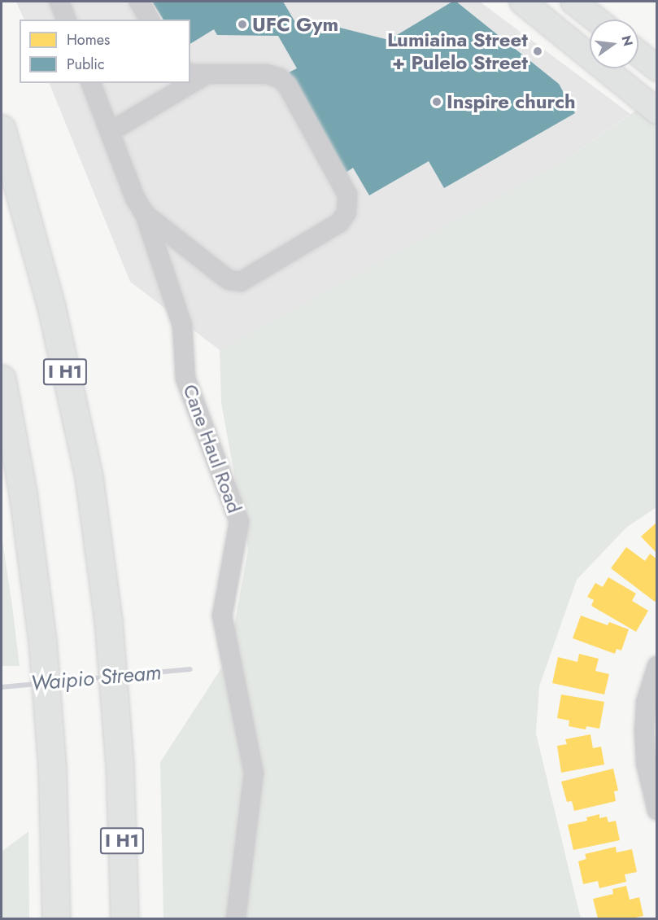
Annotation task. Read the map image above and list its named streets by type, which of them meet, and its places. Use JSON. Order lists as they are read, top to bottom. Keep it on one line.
{"streets":{"highway":["I H1"],"street":["Cane Haul Road"]},"water":["Waipio Stream"],"places":["UFC Gym","Lumiaina Street + Pulelo Street","Inspire church"],"legend":["Homes","Public"],"north":"right"}
